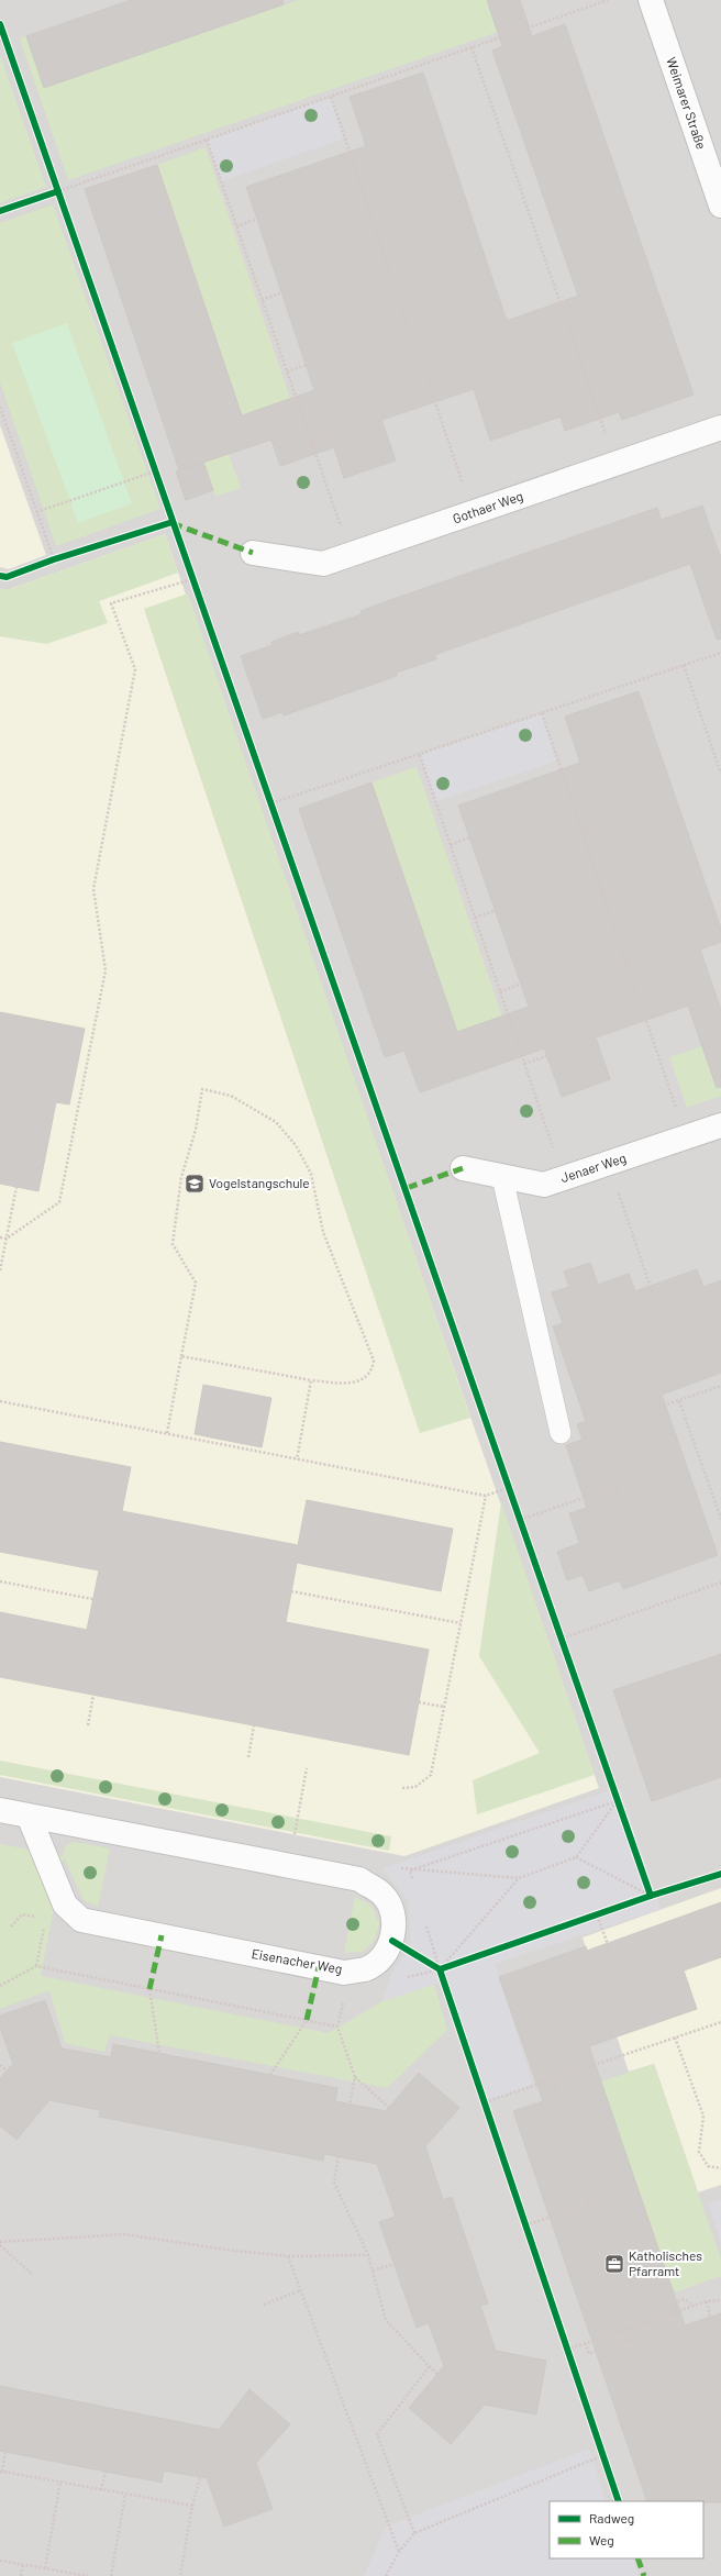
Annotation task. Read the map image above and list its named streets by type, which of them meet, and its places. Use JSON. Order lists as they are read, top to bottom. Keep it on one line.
{"streets":{"street":["Weimarer Straße","Gothaer Weg","Jenaer Weg","Eisenacher Weg"]},"places":{"school or university":["Vogelstangschule"],"office":["Katholisches Pfarramt"]},"legend":["Radweg","Weg"]}
